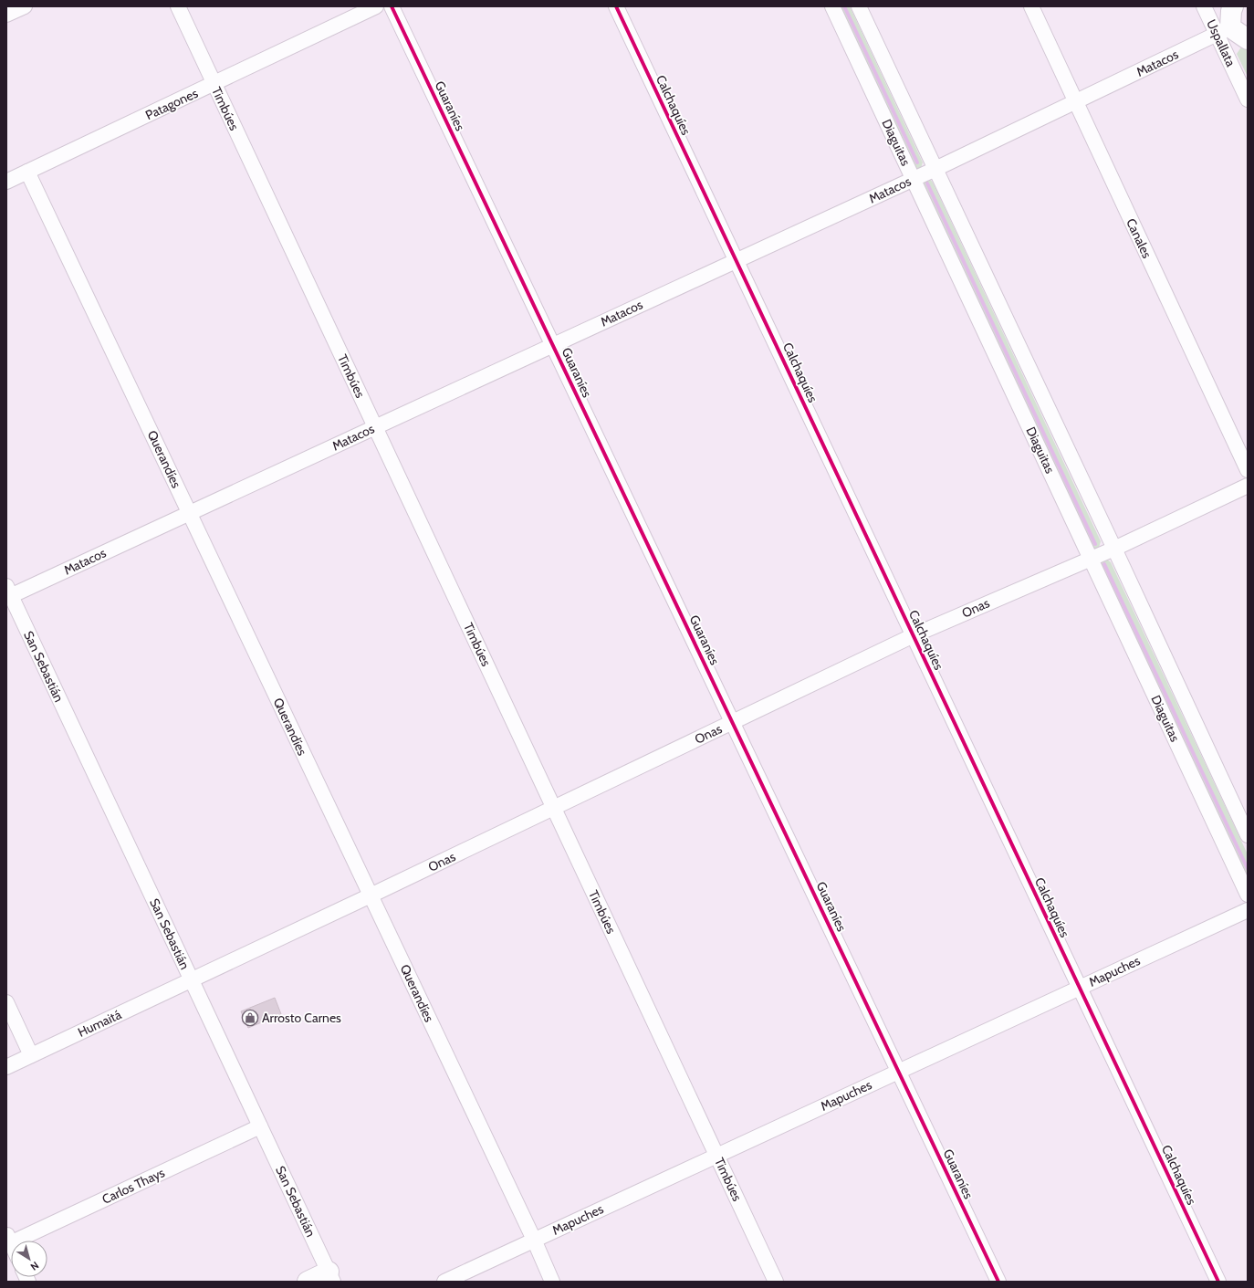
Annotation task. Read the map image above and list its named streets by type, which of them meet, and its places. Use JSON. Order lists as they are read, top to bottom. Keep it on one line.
{"streets":{"street":["Uspallata","Matacos","Patagones","Calchaquíes","Guaraníes","Timbúes","Diaguitas","Canales","Querandíes","Onas","San Sebastián","Mapuches","Humaitá","Carlos Thays"]},"crossings":[["Uspallata","Matacos"],["Matacos","Calchaquíes"],["Matacos","Guaraníes"],["Matacos","Timbúes"],["Matacos","Diaguitas"],["Matacos","Canales"],["Matacos","Querandíes"],["Matacos","San Sebastián"],["Patagones","Timbúes"],["Patagones","Querandíes"],["Calchaquíes","Onas"],["Calchaquíes","Mapuches"],["Guaraníes","Onas"],["Guaraníes","Mapuches"],["Timbúes","Onas"],["Timbúes","Mapuches"],["Diaguitas","Onas"],["Querandíes","Onas"],["Querandíes","Mapuches"],["Onas","San Sebastián"],["Onas","Humaitá"],["San Sebastián","Humaitá"],["San Sebastián","Carlos Thays"]],"places":{"shop":["Arrosto Carnes"]},"north":"bottom right"}
